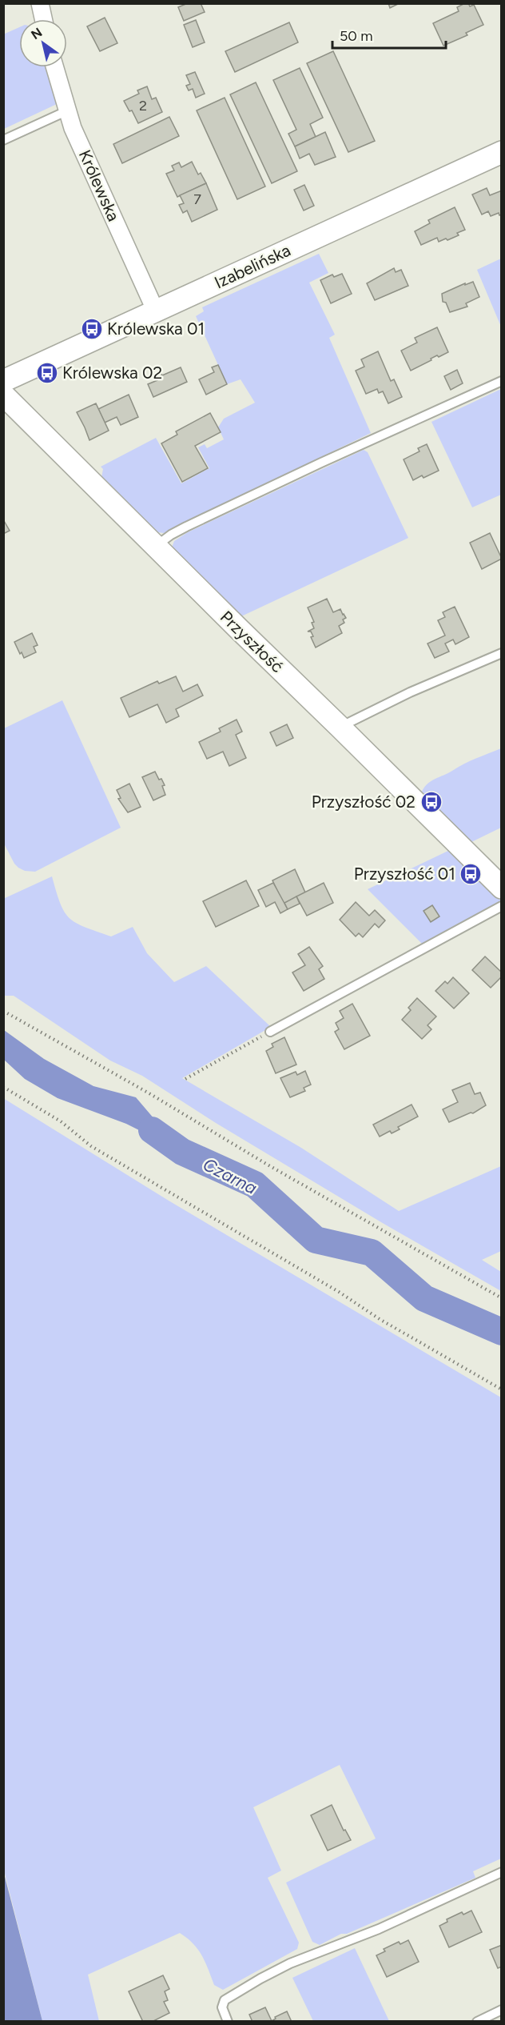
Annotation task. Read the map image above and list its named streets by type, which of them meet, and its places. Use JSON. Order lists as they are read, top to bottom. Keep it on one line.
{"streets":{"street":["Królewska","Izabelińska","Przyszłość"]},"crossings":[["Królewska","Izabelińska"],["Izabelińska","Przyszłość"]],"water":["Czarna"],"places":{"bus stop":["Królewska 01","Królewska 02","Przyszłość 02","Przyszłość 01"]},"house_numbers":["2","7"],"scale_bar":"50 m","north":"top left"}
